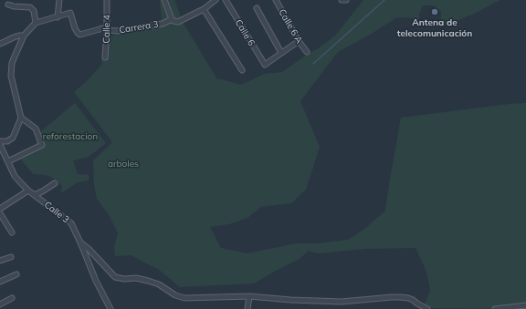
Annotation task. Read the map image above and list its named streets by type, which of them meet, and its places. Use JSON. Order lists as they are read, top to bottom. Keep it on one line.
{"streets":{"street":["Calle 6 A","Carrera 3","Calle 4","Calle 6","Calle 3"]},"crossings":[["Carrera 3","Calle 4"]],"parks":["reforestacion","arboles"],"places":["Antena de telecomunicación"]}
